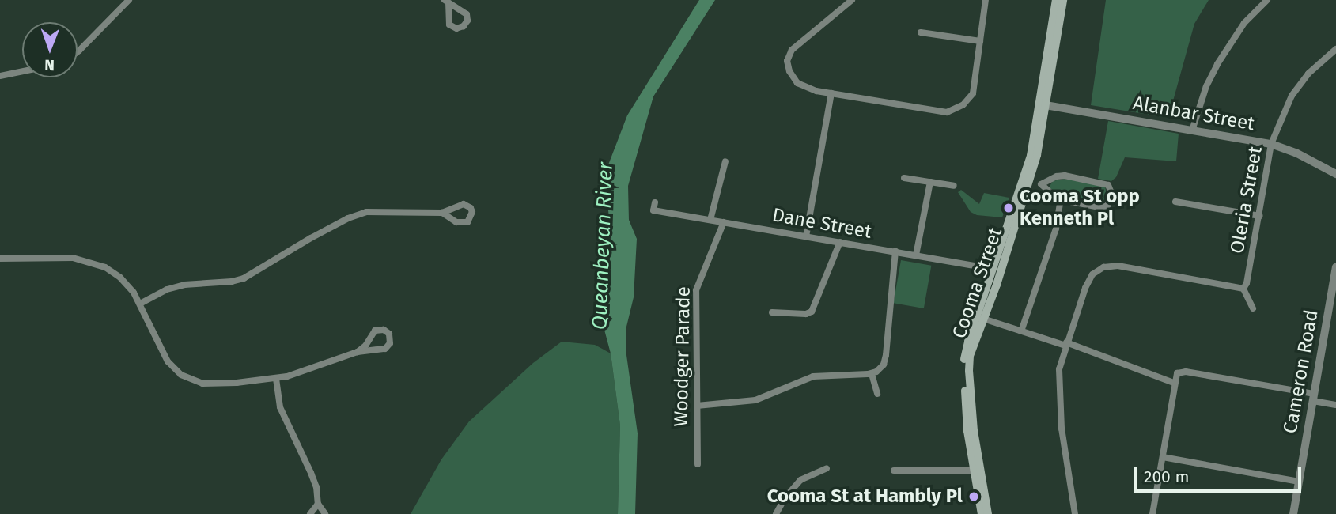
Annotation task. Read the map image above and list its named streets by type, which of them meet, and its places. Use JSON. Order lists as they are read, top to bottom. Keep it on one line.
{"streets":{"main road":["Cooma Street"],"street":["Alanbar Street","Oleria Street","Dane Street","Woodger Parade","Cameron Road"]},"crossings":[["Alanbar Street","Oleria Street"],["Alanbar Street","Cooma Street"],["Dane Street","Cooma Street"],["Dane Street","Woodger Parade"]],"water":["Queanbeyan River"],"places":["Cooma St opp Kenneth Pl","Cooma St at Hambly Pl"],"scale_bar":"200 m","north":"bottom"}
